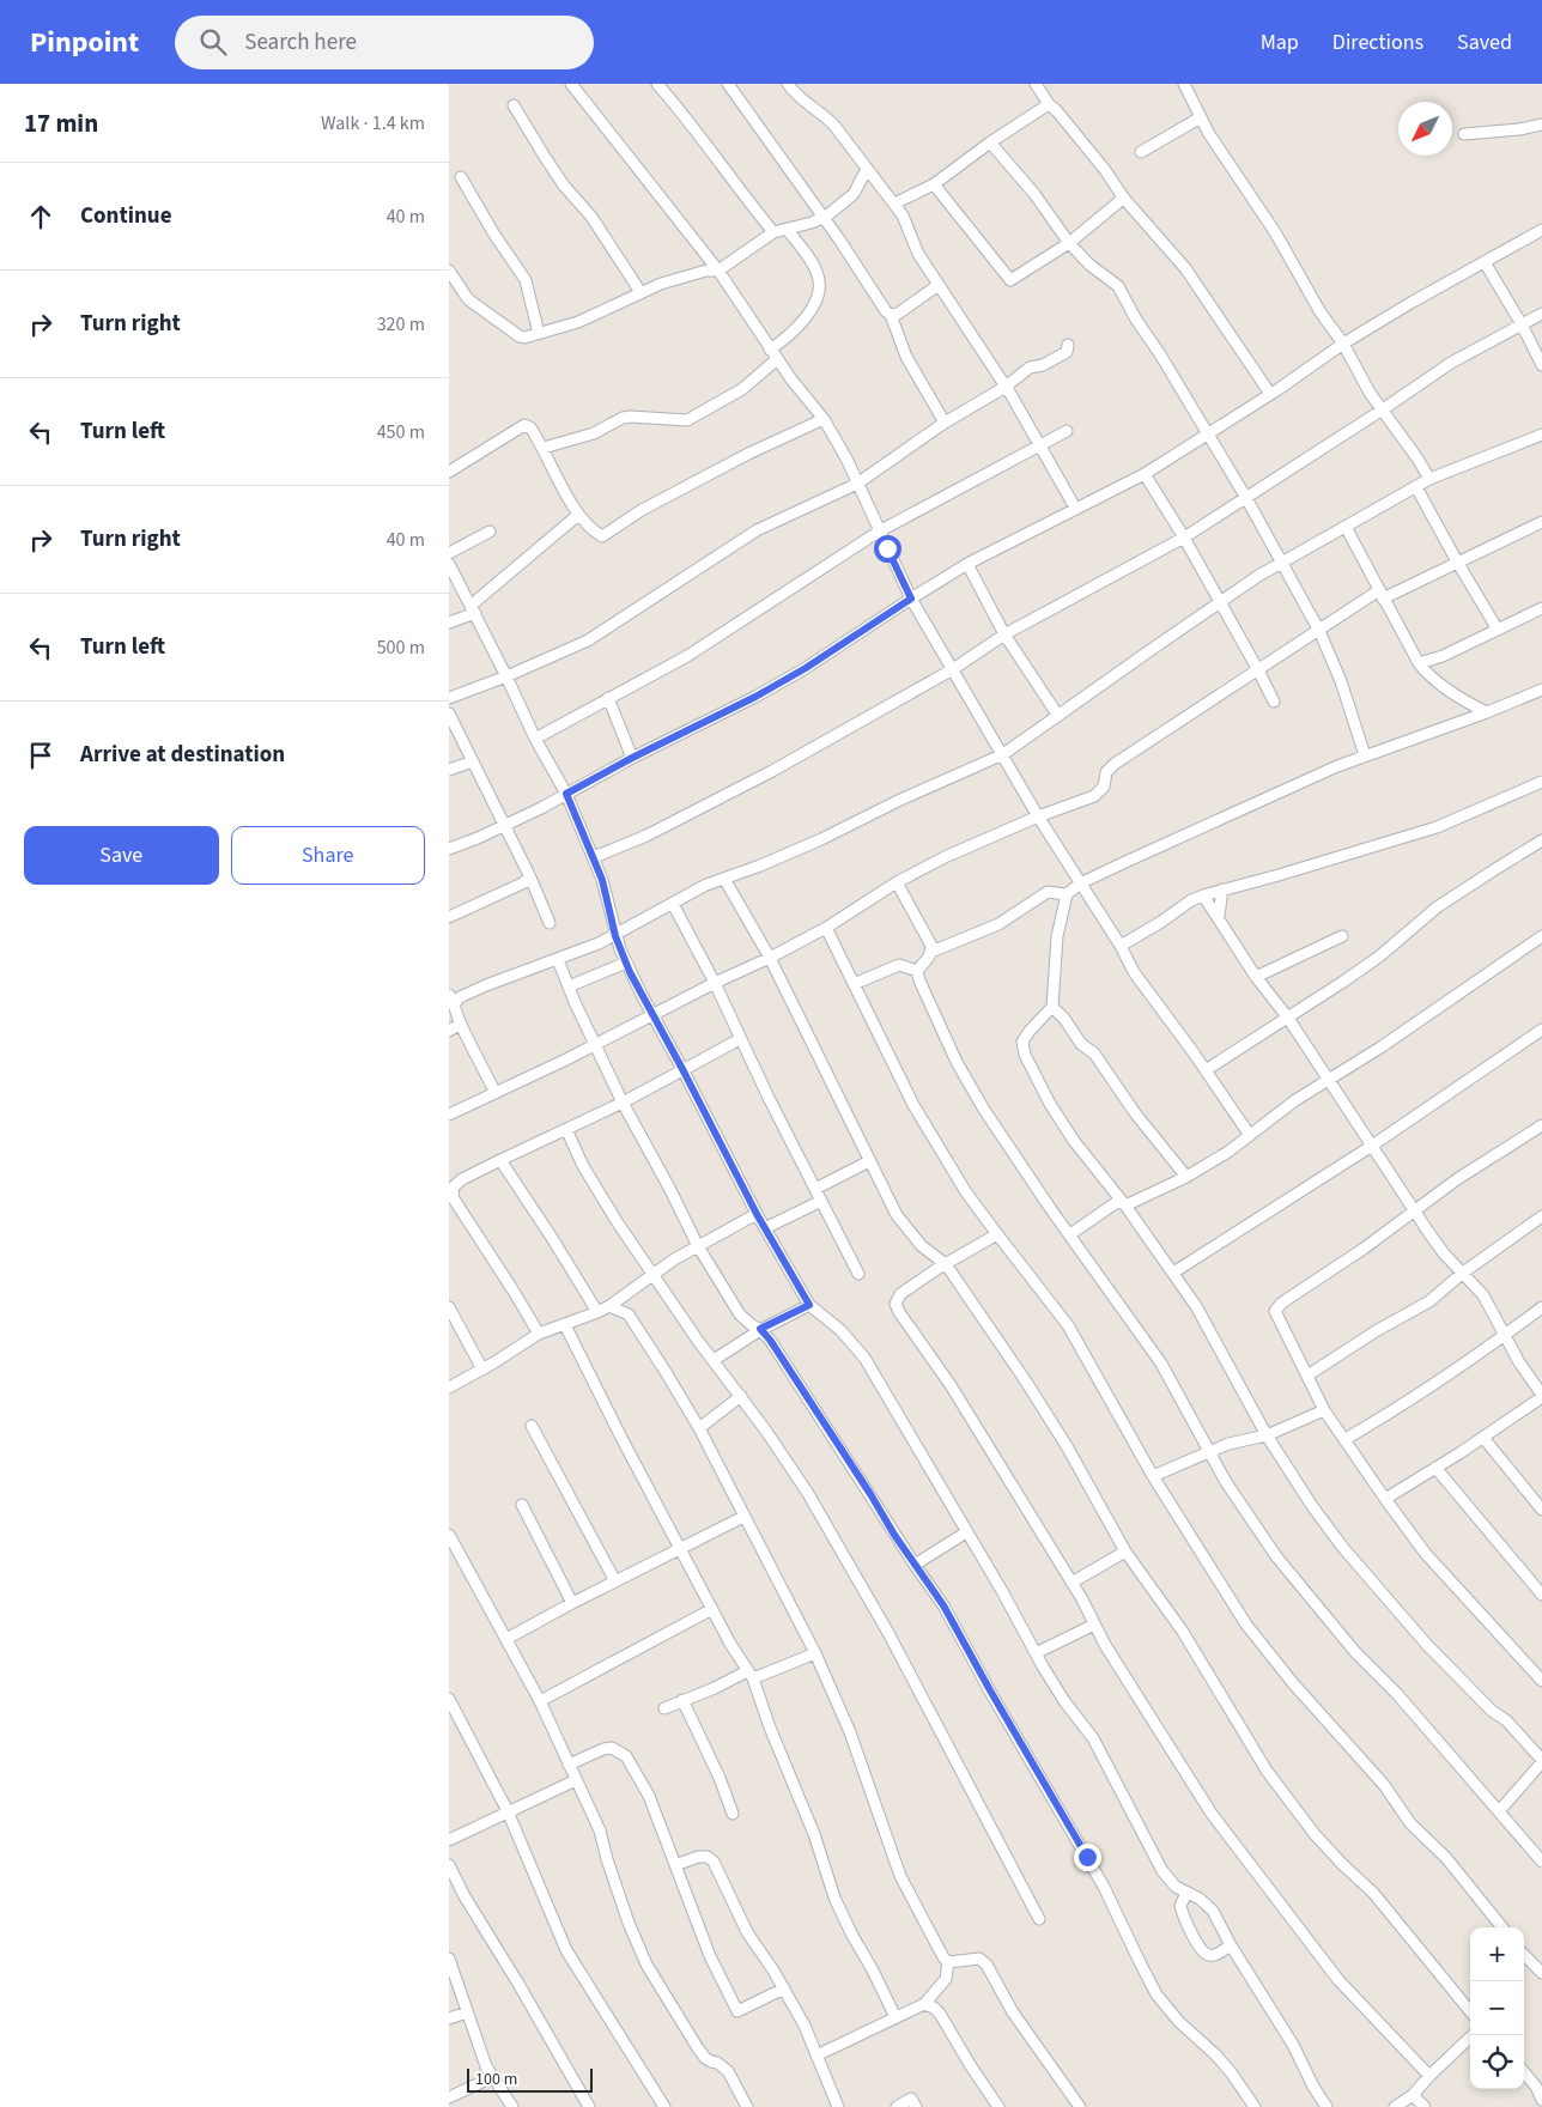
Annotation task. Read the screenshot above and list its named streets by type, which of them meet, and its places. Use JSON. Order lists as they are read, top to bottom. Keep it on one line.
{"scale_bar":"100 m","north":"bottom left","page":{"header":"Pinpoint","search":"Search here","nav":["Map","Directions","Saved"],"heading":["17 min","Walk · 1.4 km"],"list":[["Continue","40 m"],["Turn right","320 m"],["Turn left","450 m"],["Turn right","40 m"],["Turn left","500 m"],"Arrive at destination"],"buttons":["Save","Share"],"map_buttons":["+","−"],"scale":"100 m"}}
